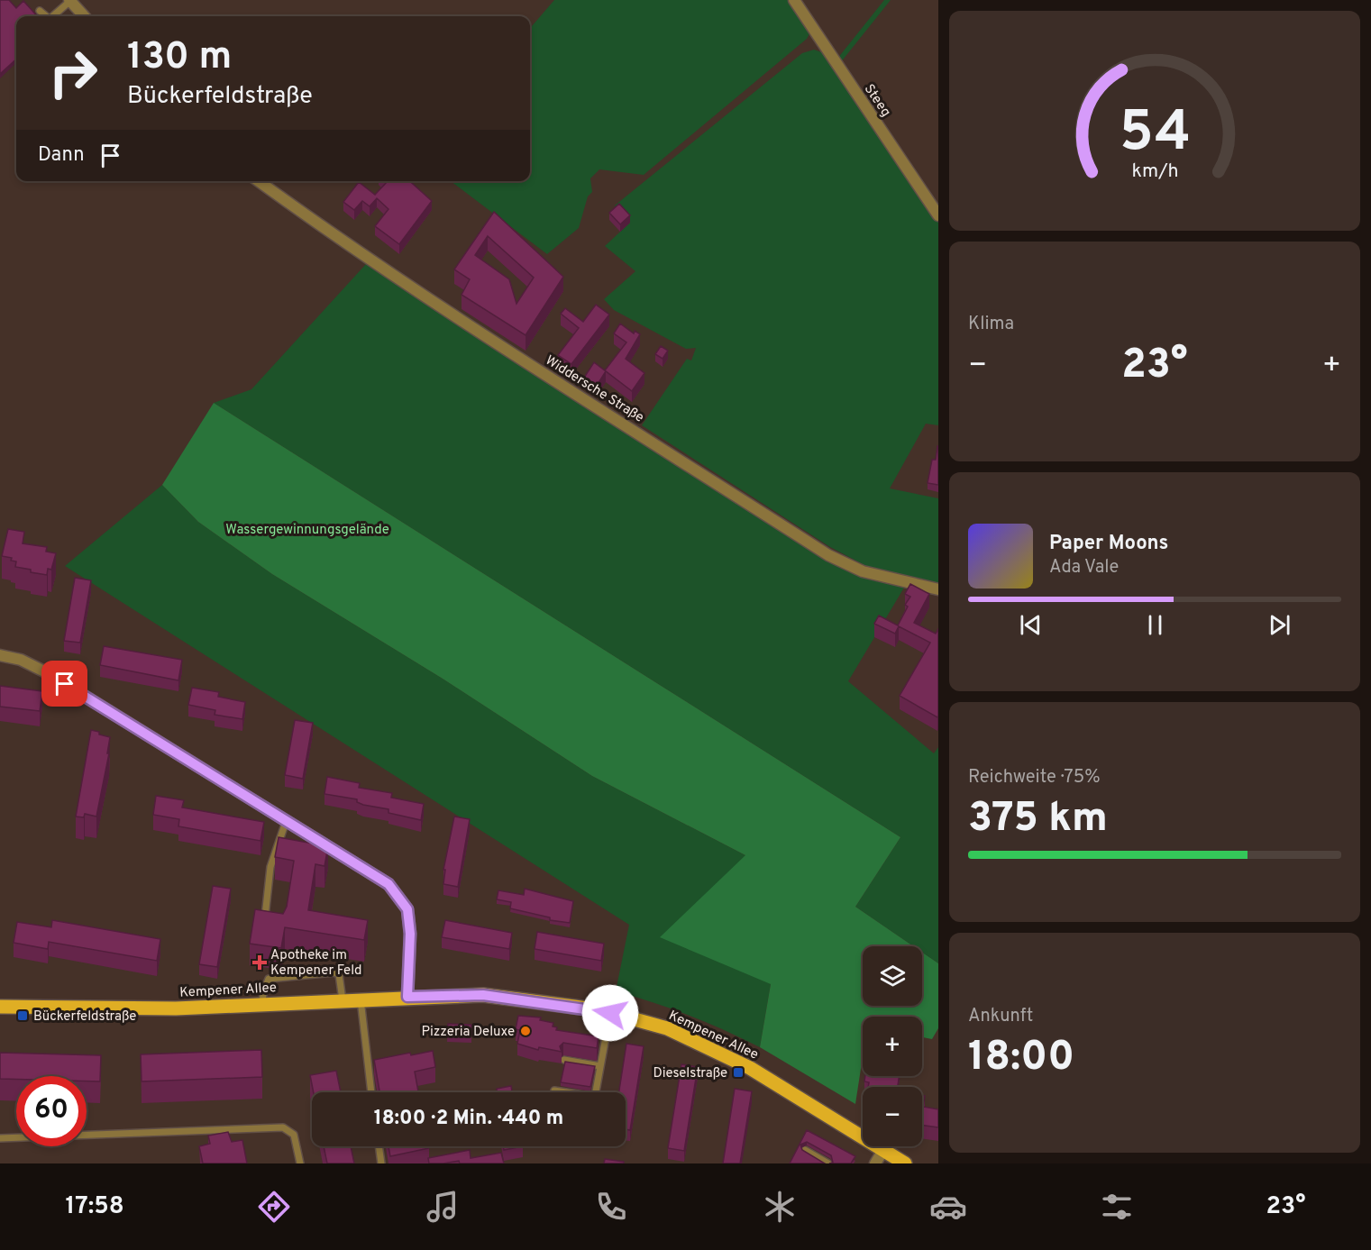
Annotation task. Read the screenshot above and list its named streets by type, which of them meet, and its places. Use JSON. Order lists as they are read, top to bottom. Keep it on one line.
{"streets":{"main road":["Kempener Allee"],"street":["Steeg","Widdersche Straße"]},"parks":["Wassergewinnungsgelände"],"places":{"health":["Apotheke im Kempener Feld"],"transit":["Bückerfeldstraße","Dieselstraße"],"other":["Pizzeria Deluxe"]},"page":{"turn":["130 m","Bückerfeldstraße"],"then":"Dann","tile":["Klima",["Reichweite · 75%","375 km"],["Ankunft","18:00"]],"heat":["−","23°","+"],"song":["Paper Moons","Ada Vale"],"map_buttons":["+","−"],"limit":"60","trip":"18:00 · 2 Min. · 440 m","tabs":["17:58","23°"],"gauge":["54","km/h"]}}
